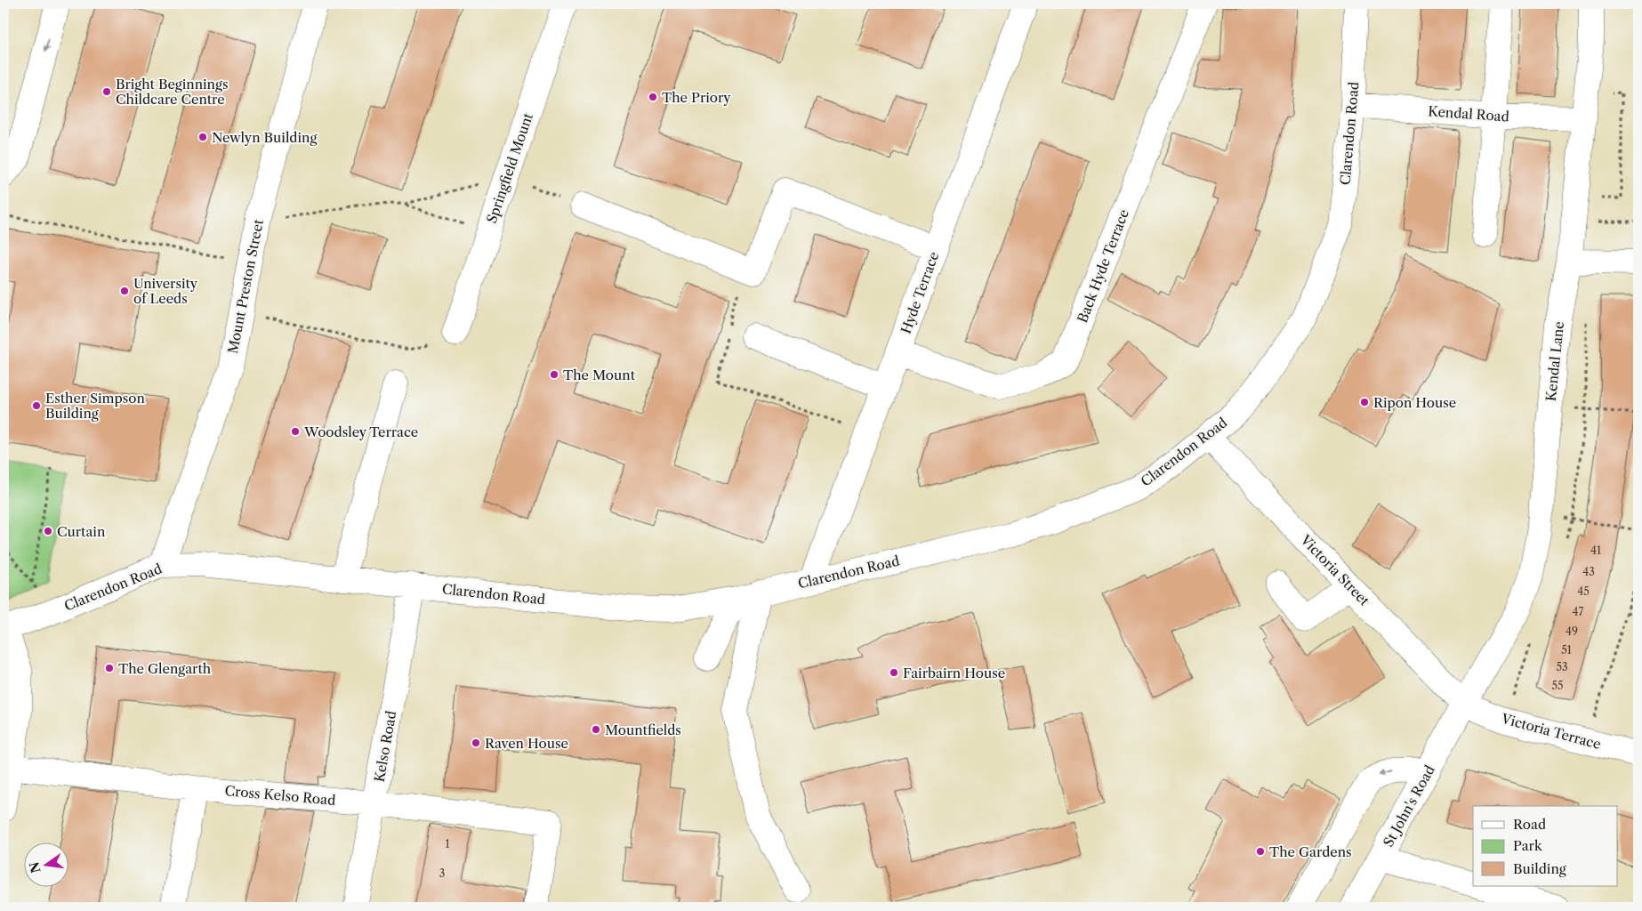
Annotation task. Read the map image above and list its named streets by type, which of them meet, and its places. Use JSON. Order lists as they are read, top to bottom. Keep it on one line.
{"streets":{"street":["Kendal Road","Clarendon Road","Springfield Mount","Back Hyde Terrace","Mount Preston Street","Hyde Terrace","Kendal Lane","Victoria Street","Victoria Terrace","Kelso Road","Cross Kelso Road","St John's Road"]},"crossings":[["Kendal Road","Clarendon Road"],["Kendal Road","Kendal Lane"],["Clarendon Road","Mount Preston Street"],["Clarendon Road","Hyde Terrace"],["Clarendon Road","Victoria Street"],["Clarendon Road","Kelso Road"],["Back Hyde Terrace","Hyde Terrace"],["Kendal Lane","Victoria Street"],["Kendal Lane","Victoria Terrace"],["Kendal Lane","St John's Road"],["Victoria Street","Victoria Terrace"],["Victoria Street","St John's Road"],["Victoria Terrace","St John's Road"],["Kelso Road","Cross Kelso Road"]],"places":["Bright Beginnings Childcare Centre","The Priory","Newlyn Building","University of Leeds","The Mount","Ripon House","Esther Simpson Building","Woodsley Terrace","Curtain","The Glengarth","Fairbairn House","Mountfields","Raven House","The Gardens"],"house_numbers":["41","43","45","47","49","51","53","55","1","3"],"legend":["Road","Park","Building"],"north":"left"}
